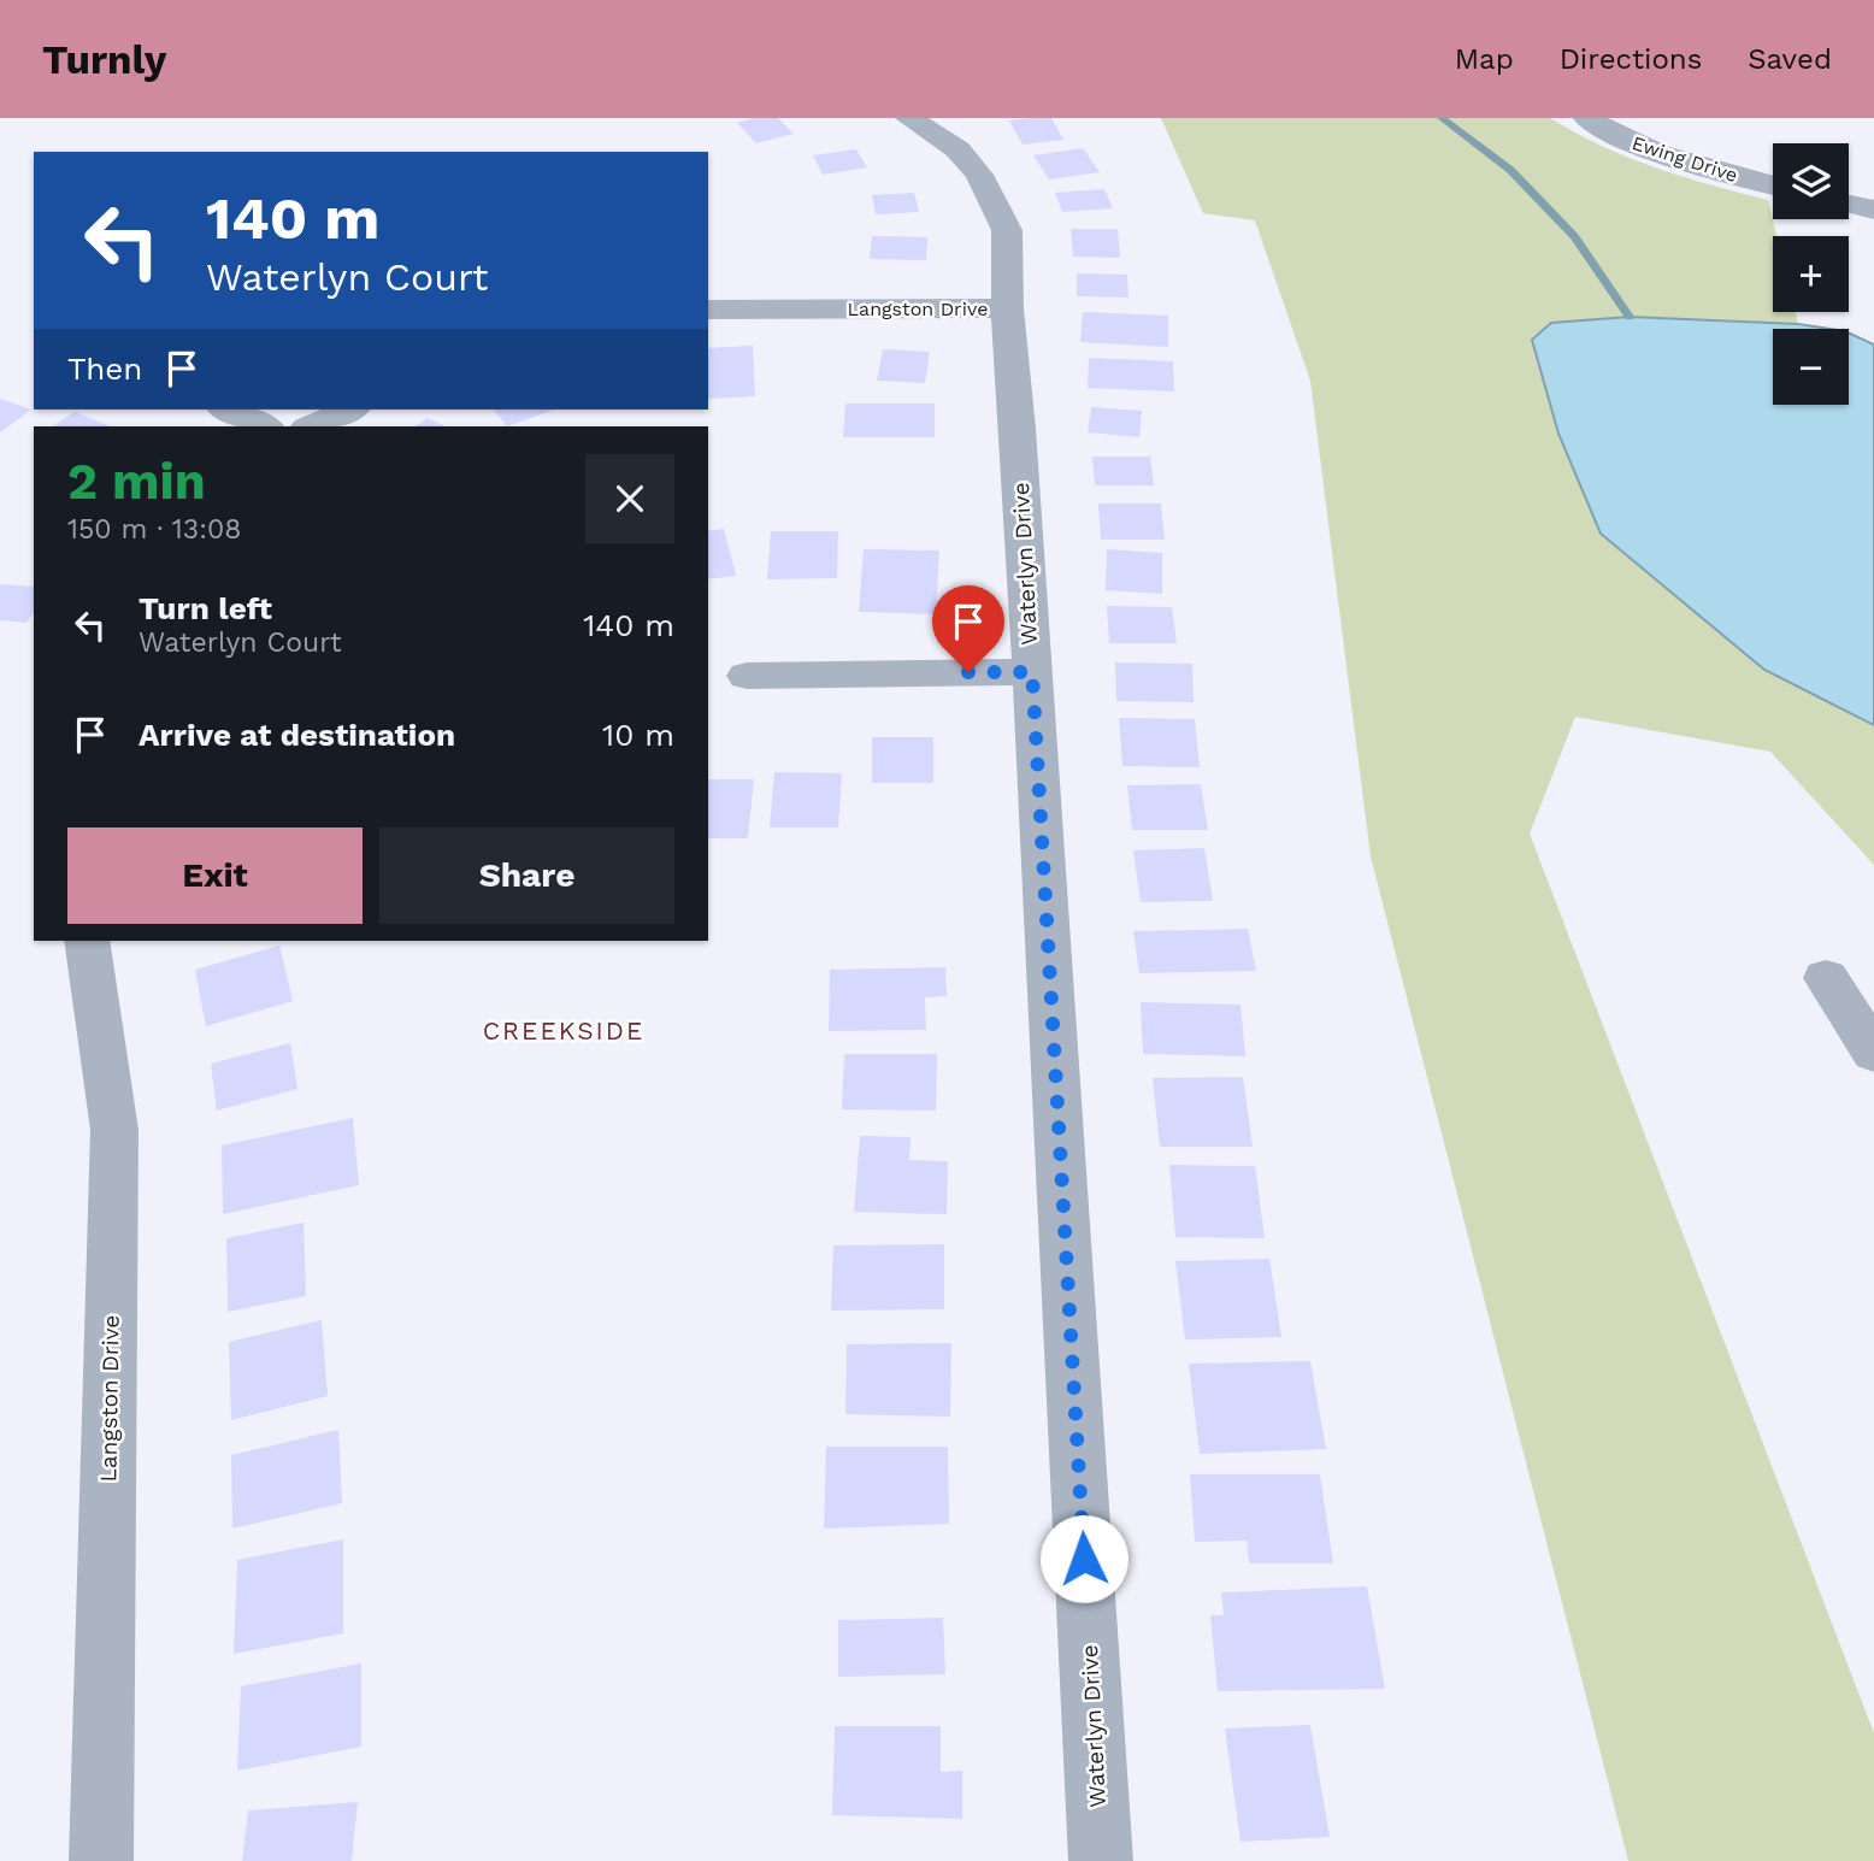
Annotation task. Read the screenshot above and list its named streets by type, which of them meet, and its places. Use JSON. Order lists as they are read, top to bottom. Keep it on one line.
{"streets":{"street":["Ewing Drive","Langston Drive","Waterlyn Drive"]},"crossings":[["Langston Drive","Waterlyn Drive"]],"districts":["CREEKSIDE"],"page":{"header":"Turnly","nav":["Map","Directions","Saved"],"map_buttons":["+","−"],"turn":["140 m","Waterlyn Court"],"then":"Then","heading":["2 min","150 m · 13:08"],"list":[{"name":"Turn left","note":"Waterlyn Court","value":"140 m"},{"name":"Arrive at destination","value":"10 m"}],"buttons":["Exit","Share"]}}
